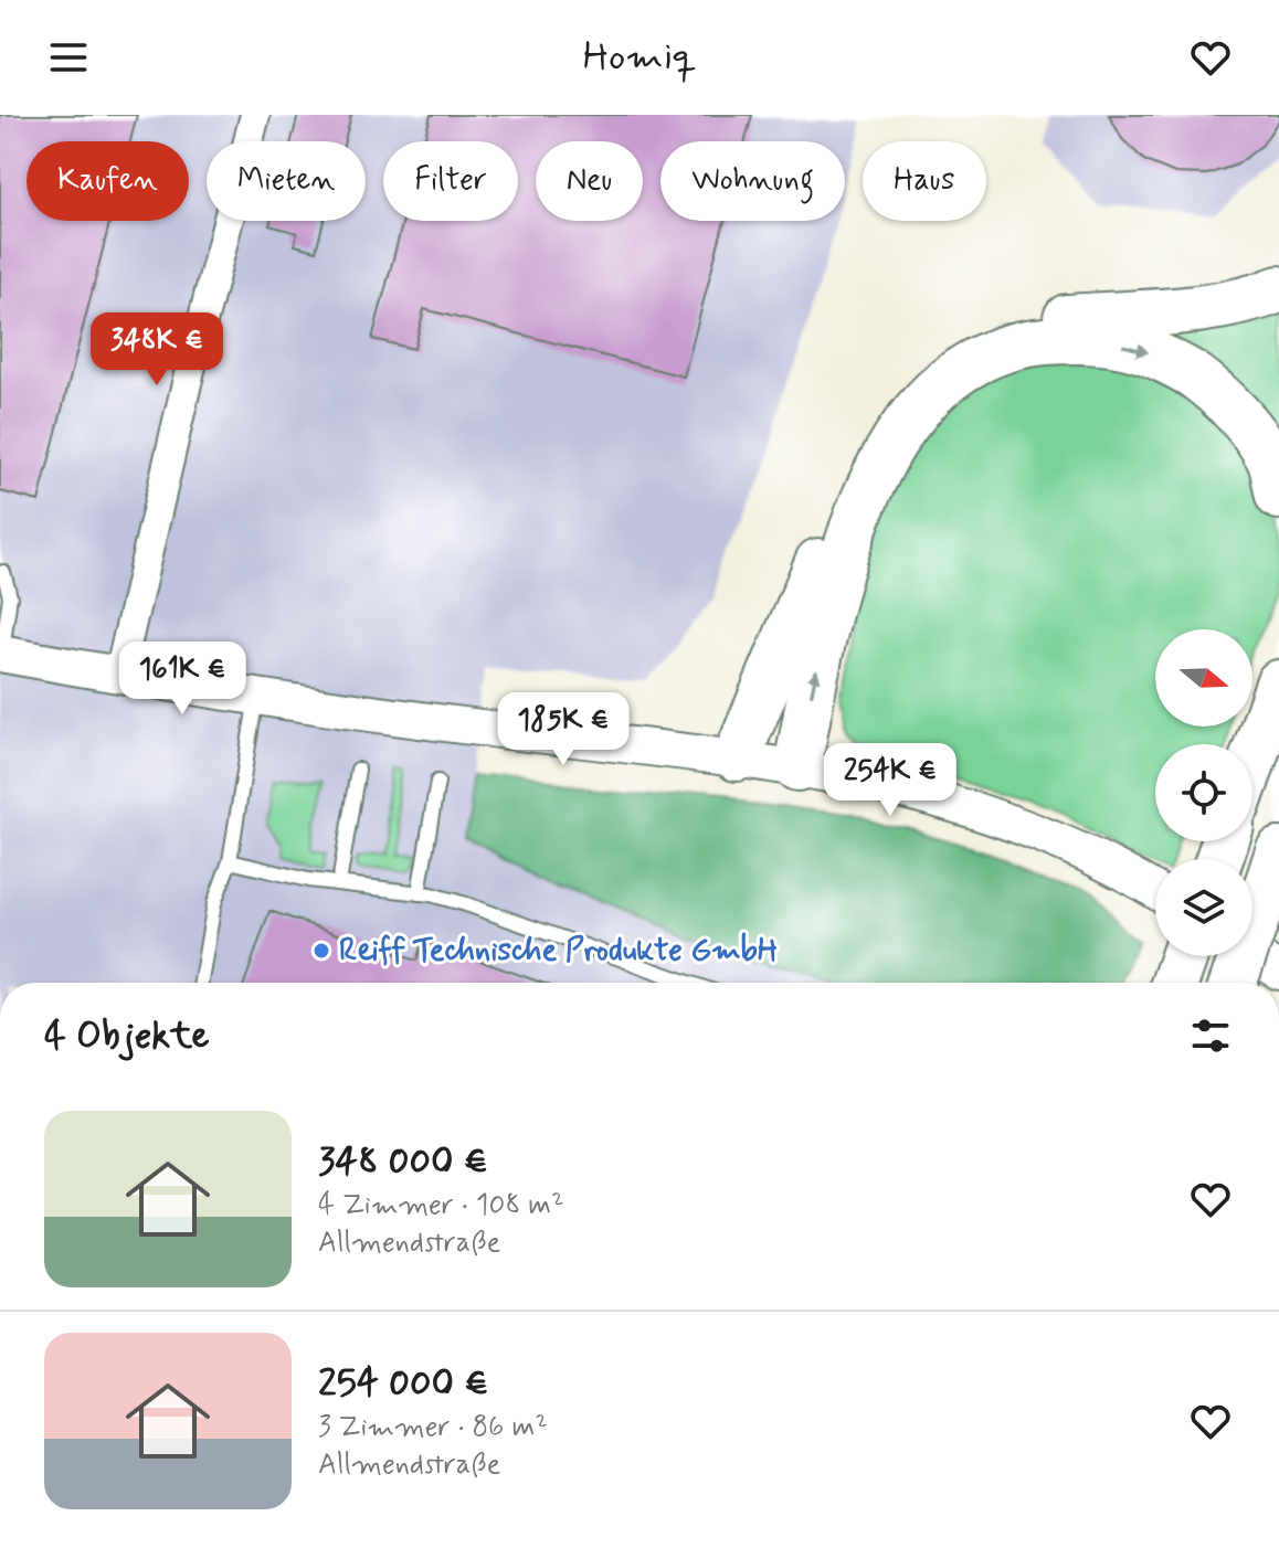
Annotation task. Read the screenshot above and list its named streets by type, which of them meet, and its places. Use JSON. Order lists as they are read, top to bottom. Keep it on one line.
{"places":["Reiff Technische Produkte GmbH"],"north":"right","page":{"header":"Homiq","chip":["Kaufen","Mieten","Filter","Neu","Wohnung","Haus"],"price":["348K €","161K €","185K €","254K €"],"heading":"4 Objekte","list":[{"name":"348 000 €","note":"4 Zimmer · 108 m² · Allmendstraße"},{"name":"254 000 €","note":"3 Zimmer · 86 m² · Allmendstraße"}]}}
